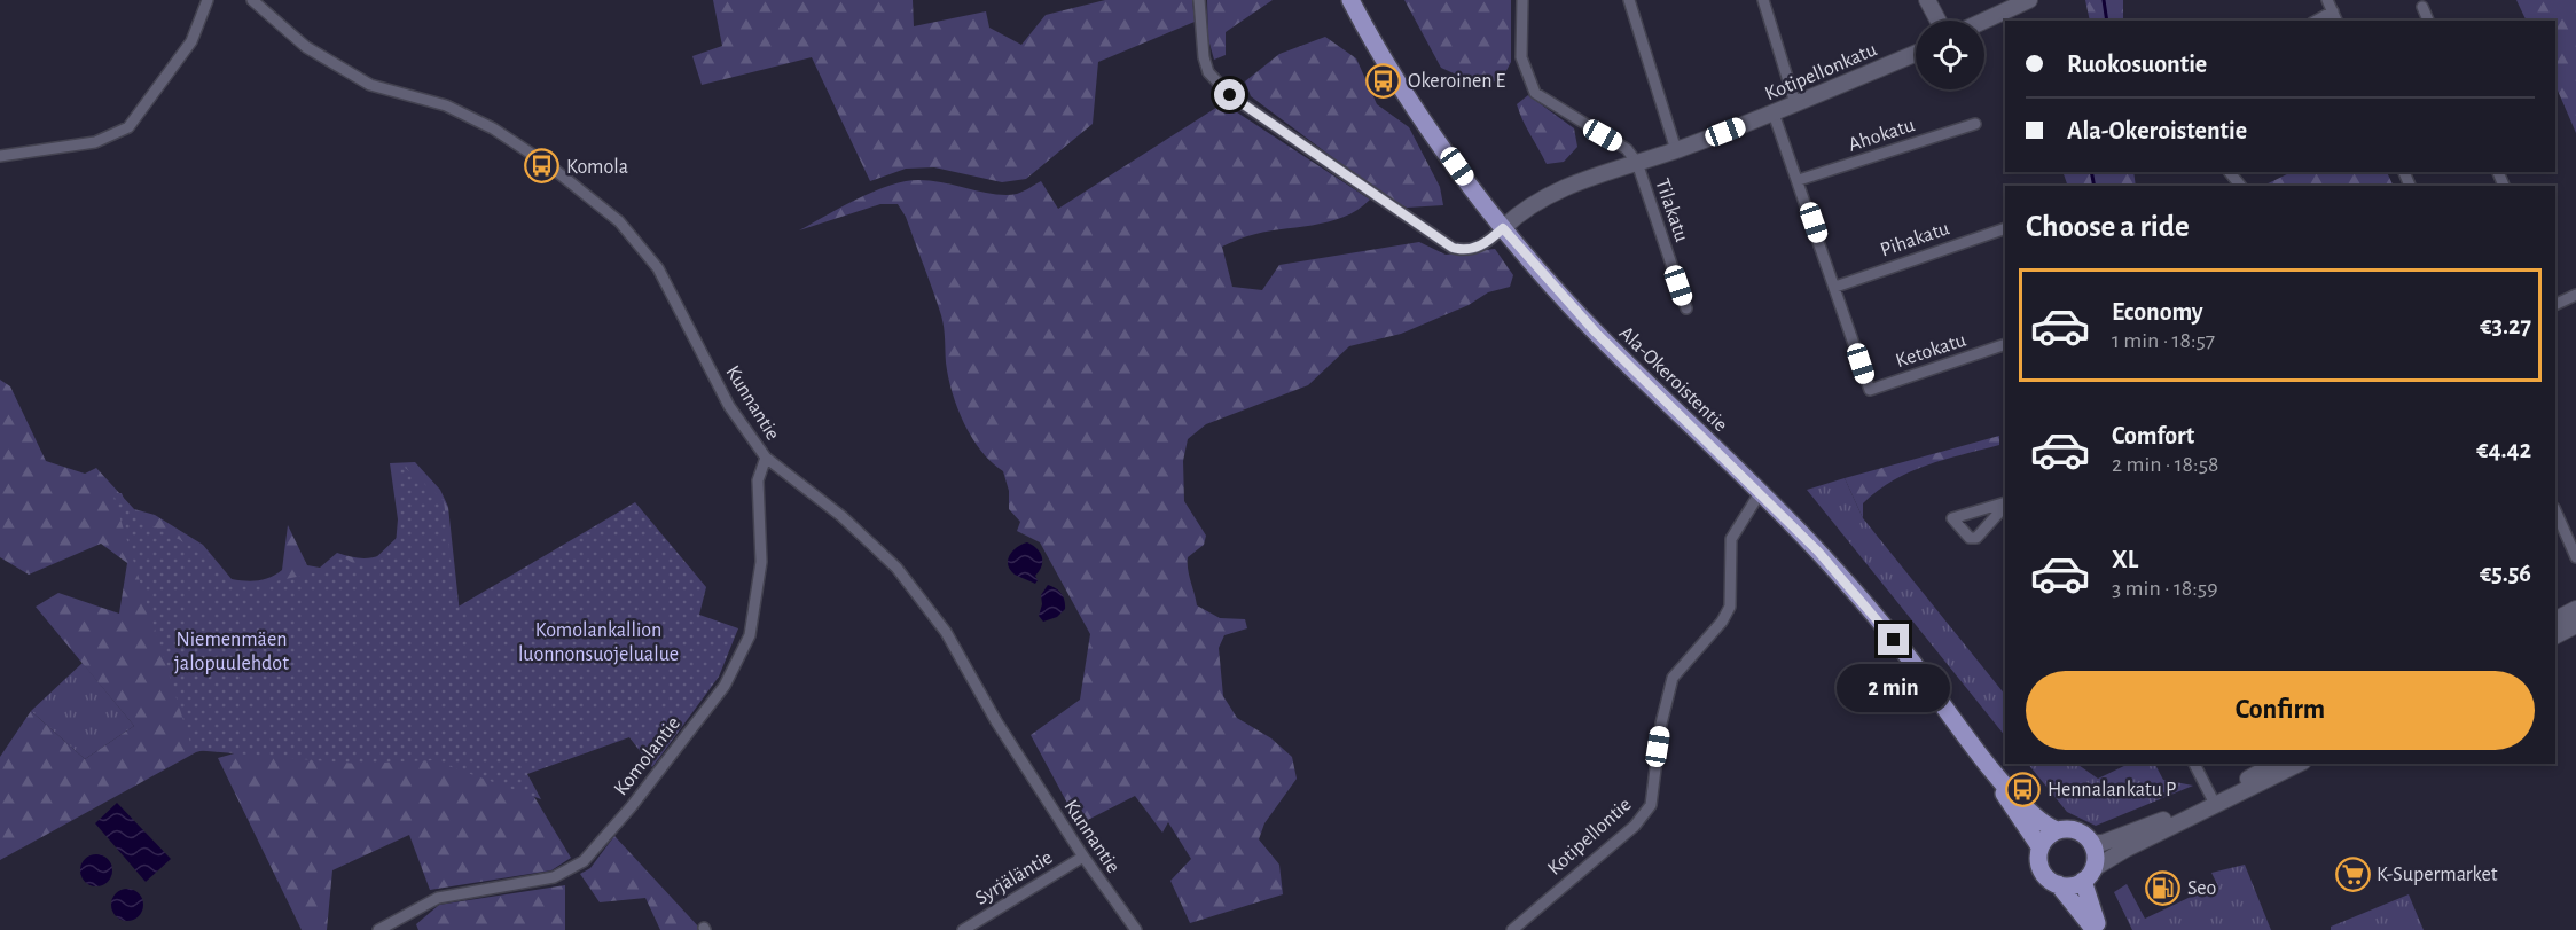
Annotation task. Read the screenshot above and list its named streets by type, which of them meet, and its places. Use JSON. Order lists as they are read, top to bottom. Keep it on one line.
{"streets":{"main road":["Ala-Okeroistentie"],"street":["Kotipellonkatu","Ahokatu","Tilakatu","Pihakatu","Ketokatu","Kunnantie","Komolantie","Kotipellontie","Syrjäläntie"]},"crossings":[["Kotipellonkatu","Tilakatu"],["Kotipellonkatu","Ketokatu"],["Kotipellonkatu","Ala-Okeroistentie"],["Ahokatu","Ketokatu"],["Pihakatu","Ketokatu"],["Ala-Okeroistentie","Kotipellontie"],["Kunnantie","Komolantie"],["Kunnantie","Syrjäläntie"]],"parks":["Komolankallion luonnonsuojelualue","Niemenmäen jalopuulehdot"],"places":{"bus stop":["Okeroinen E","Komola","Hennalankatu P"],"supermarket":["K-Supermarket"],"fuel station":["Seo"]},"page":{"banner":["Ruokosuontie","Ala-Okeroistentie"],"heading":"Choose a ride","list":[{"name":"Economy","note":"1 min · 18:57","value":"€3.27"},{"name":"Comfort","note":"2 min · 18:58","value":"€4.42"},{"name":"XL","note":"3 min · 18:59","value":"€5.56"}],"buttons":"Confirm","bubble":"2 min"}}
